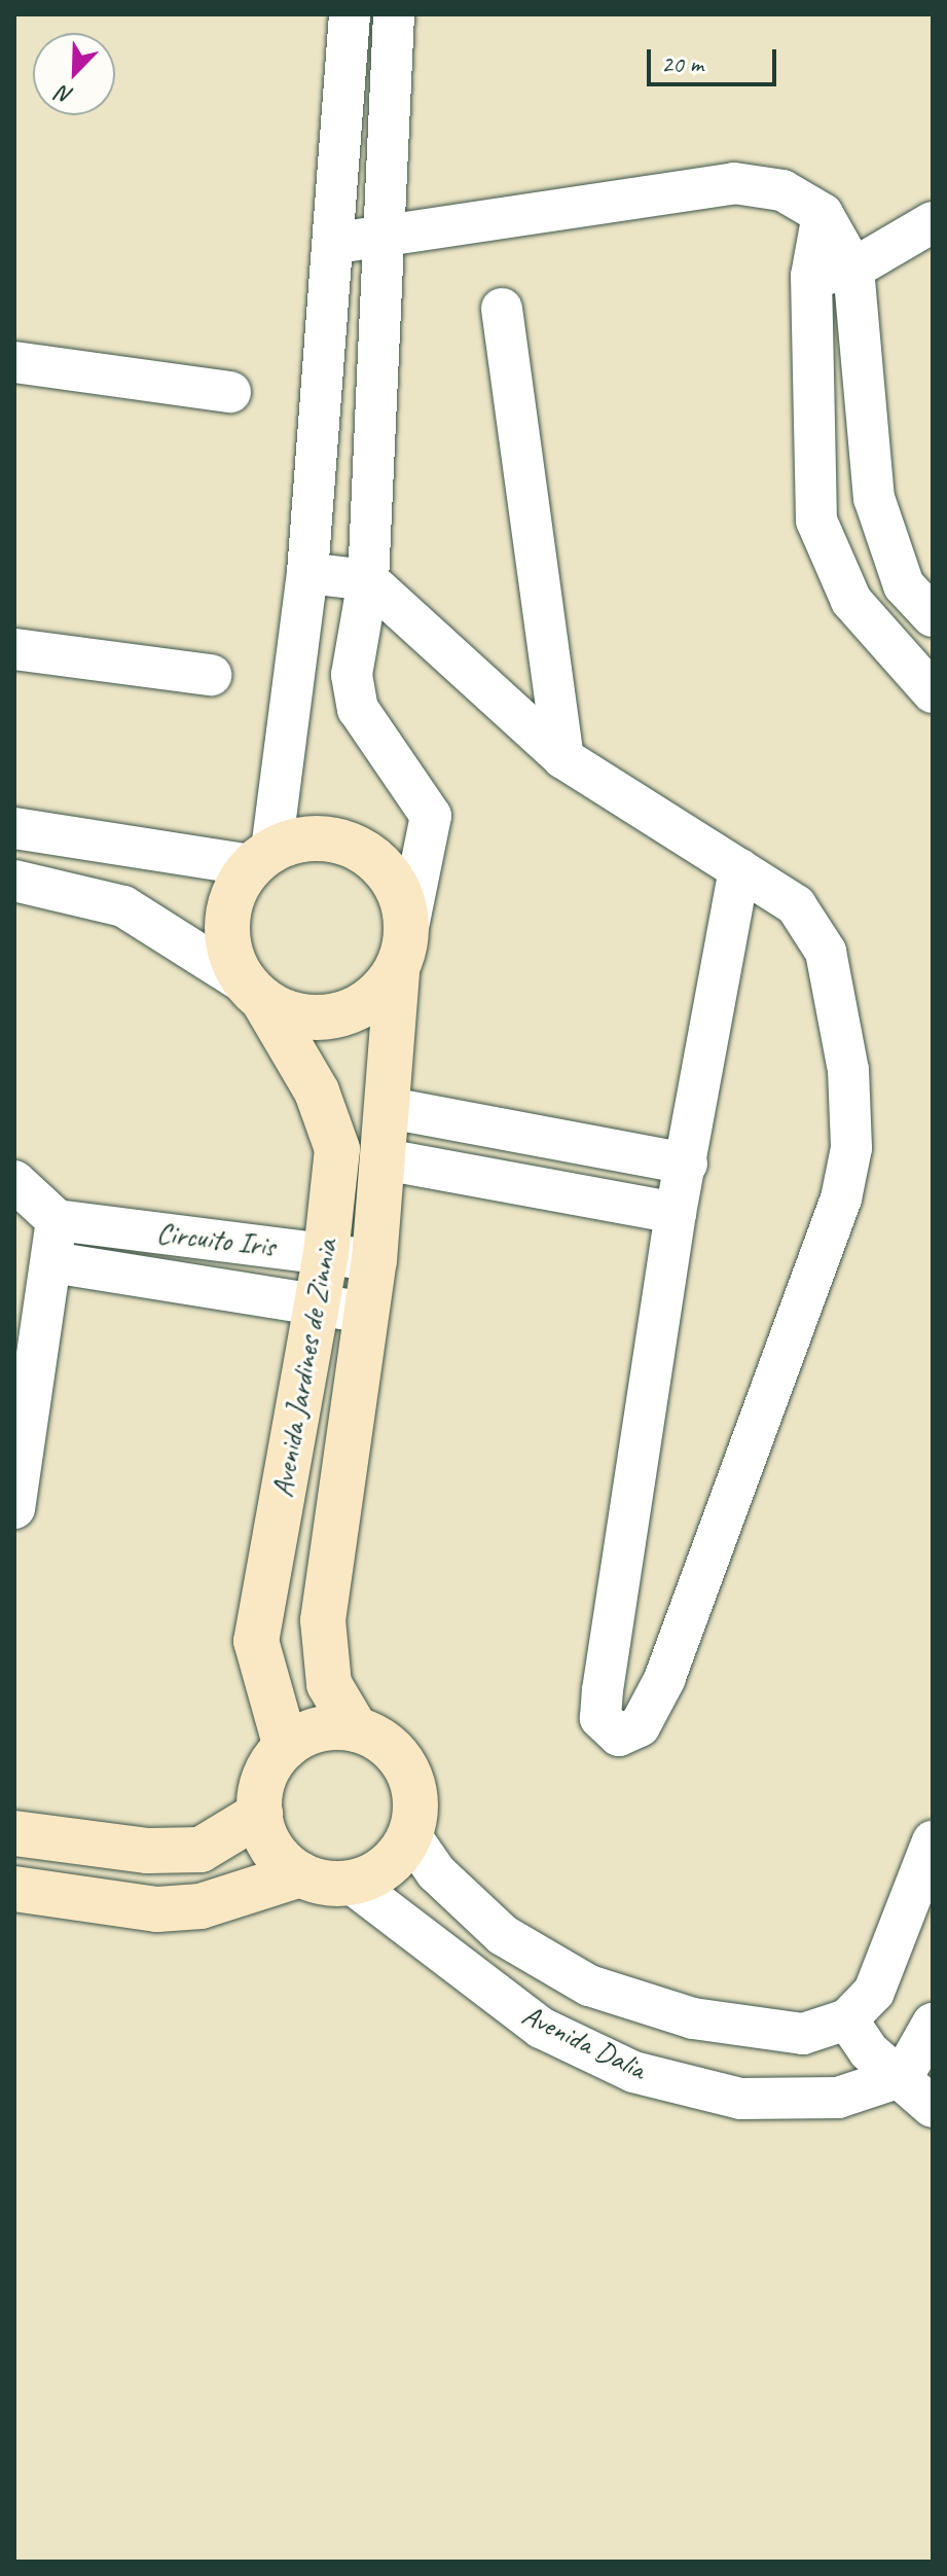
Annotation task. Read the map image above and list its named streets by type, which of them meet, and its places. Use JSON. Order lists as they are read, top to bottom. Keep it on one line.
{"streets":{"street":["Circuito Iris","Avenida Jardines de Zinnia","Avenida Dalia"]},"crossings":[["Circuito Iris","Avenida Jardines de Zinnia"],["Avenida Jardines de Zinnia","Avenida Dalia"]],"scale_bar":"20 m","north":"bottom left"}
